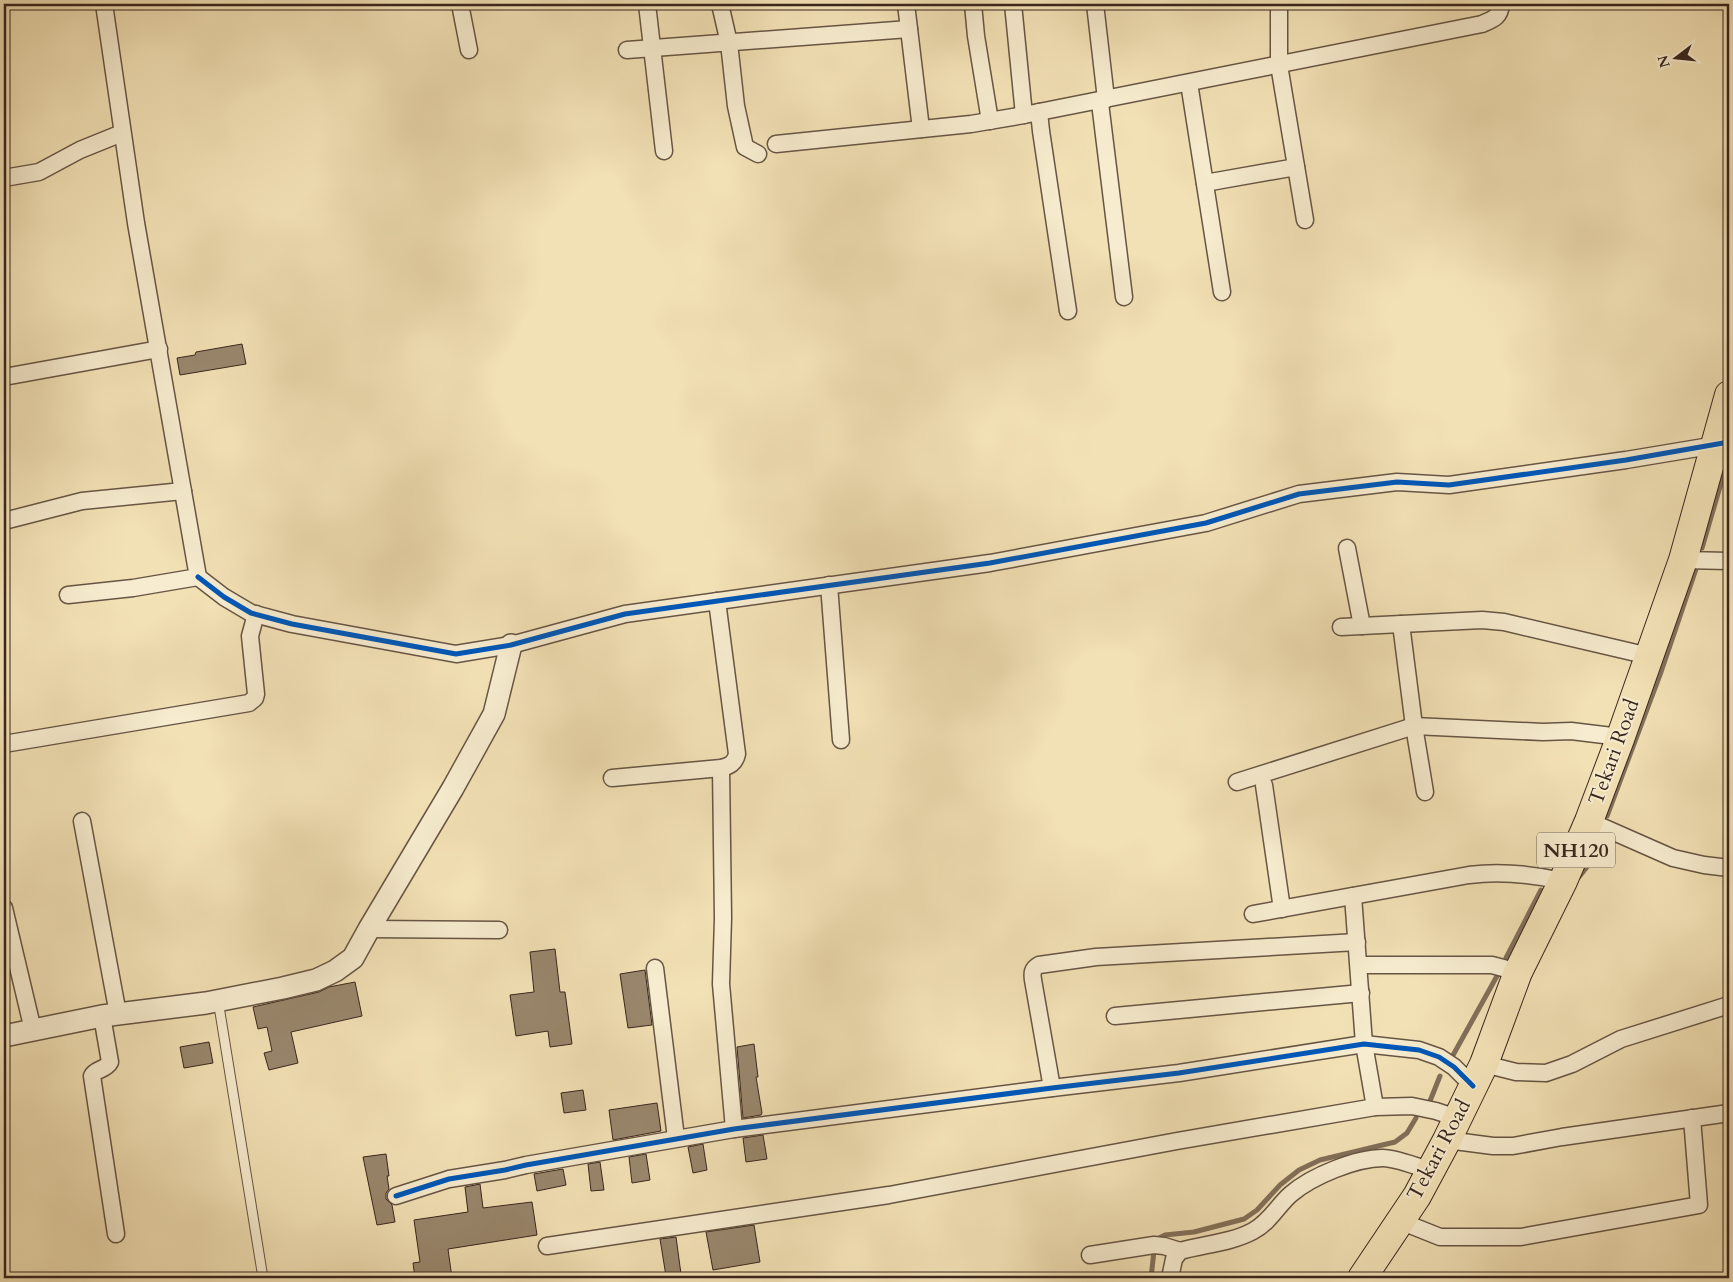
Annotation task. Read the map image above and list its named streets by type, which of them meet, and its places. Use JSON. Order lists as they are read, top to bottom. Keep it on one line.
{"streets":{"highway":["Tekari Road","NH120"]},"north":"left"}
